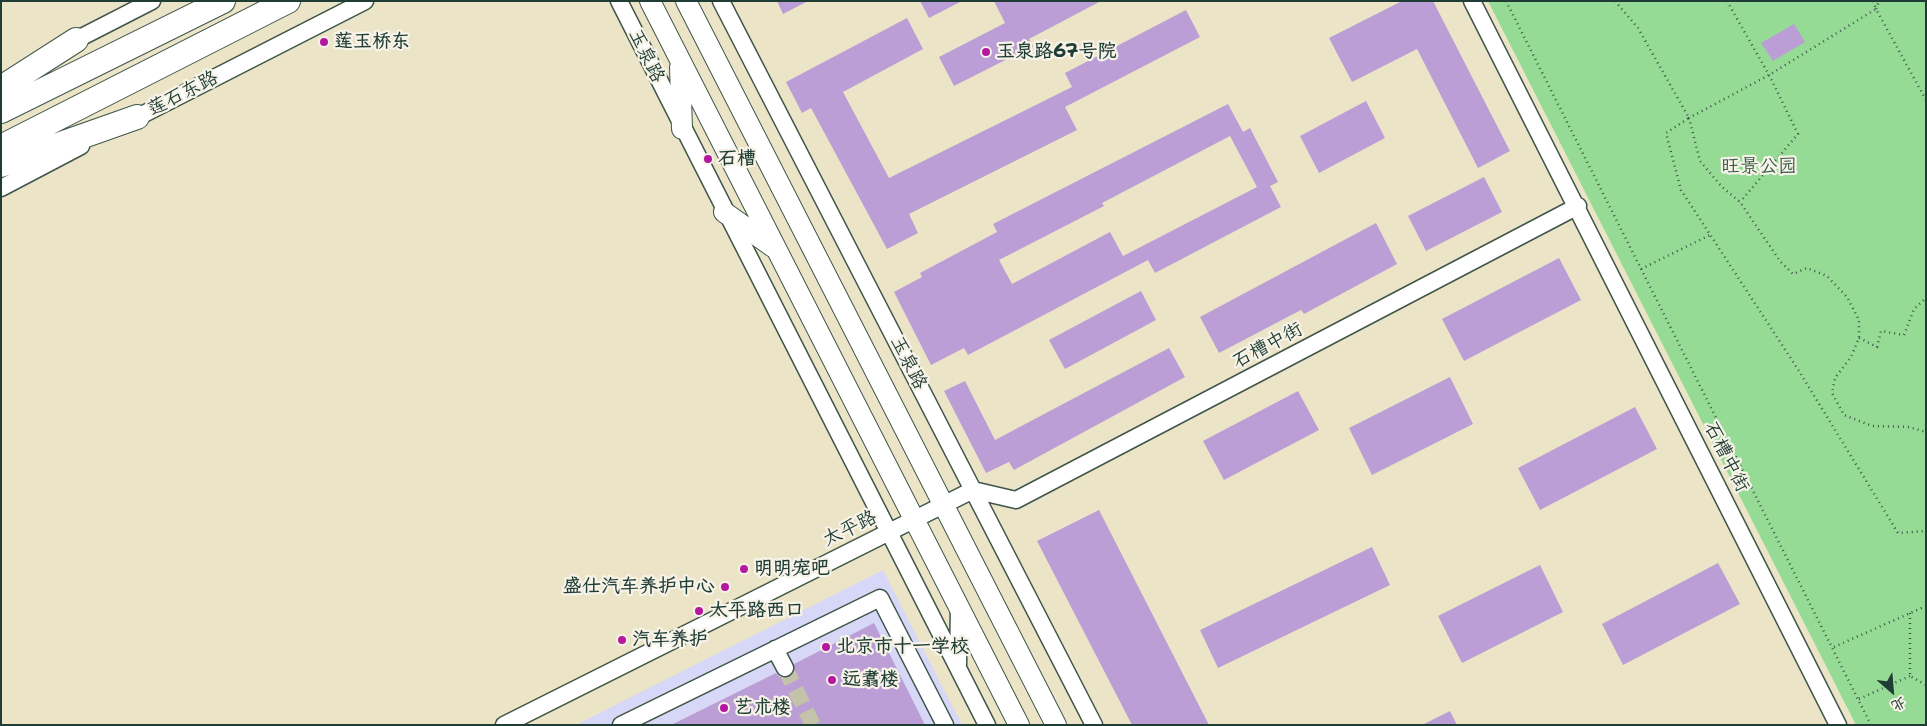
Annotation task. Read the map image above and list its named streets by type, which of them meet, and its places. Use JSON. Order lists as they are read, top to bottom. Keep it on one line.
{"streets":{"highway":["莲石东路"],"main road":["玉泉路"],"street":["石槽中街","太平路"]},"crossings":[["玉泉路","石槽中街"],["玉泉路","太平路"],["石槽中街","太平路"]],"parks":["旺景公园"],"places":["莲玉桥东","玉泉路67号院","石槽","明明宠吧","盛仕汽车养护中心","太平路西口","汽车养护","北京市十一学校","远翥楼","艺术楼"],"north":"bottom right"}
